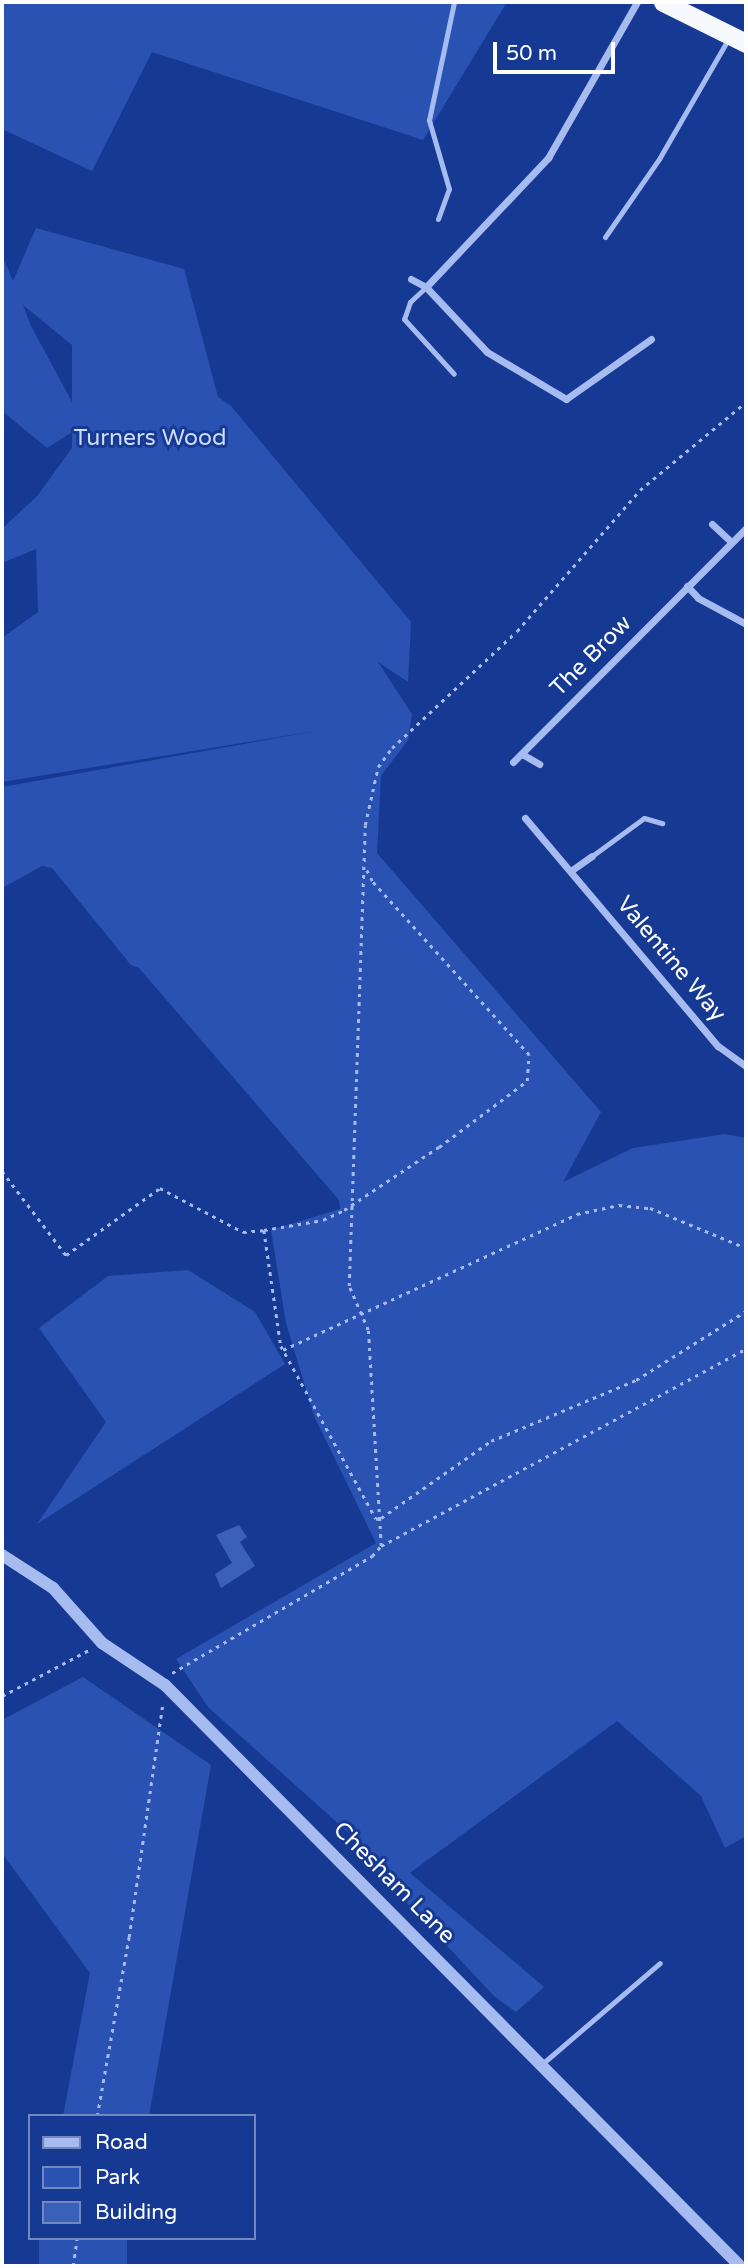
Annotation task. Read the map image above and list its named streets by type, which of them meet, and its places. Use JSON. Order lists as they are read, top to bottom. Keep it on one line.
{"streets":{"street":["The Brow","Valentine Way","Chesham Lane"]},"parks":["Turners Wood"],"legend":["Road","Park","Building"],"scale_bar":"50 m"}
